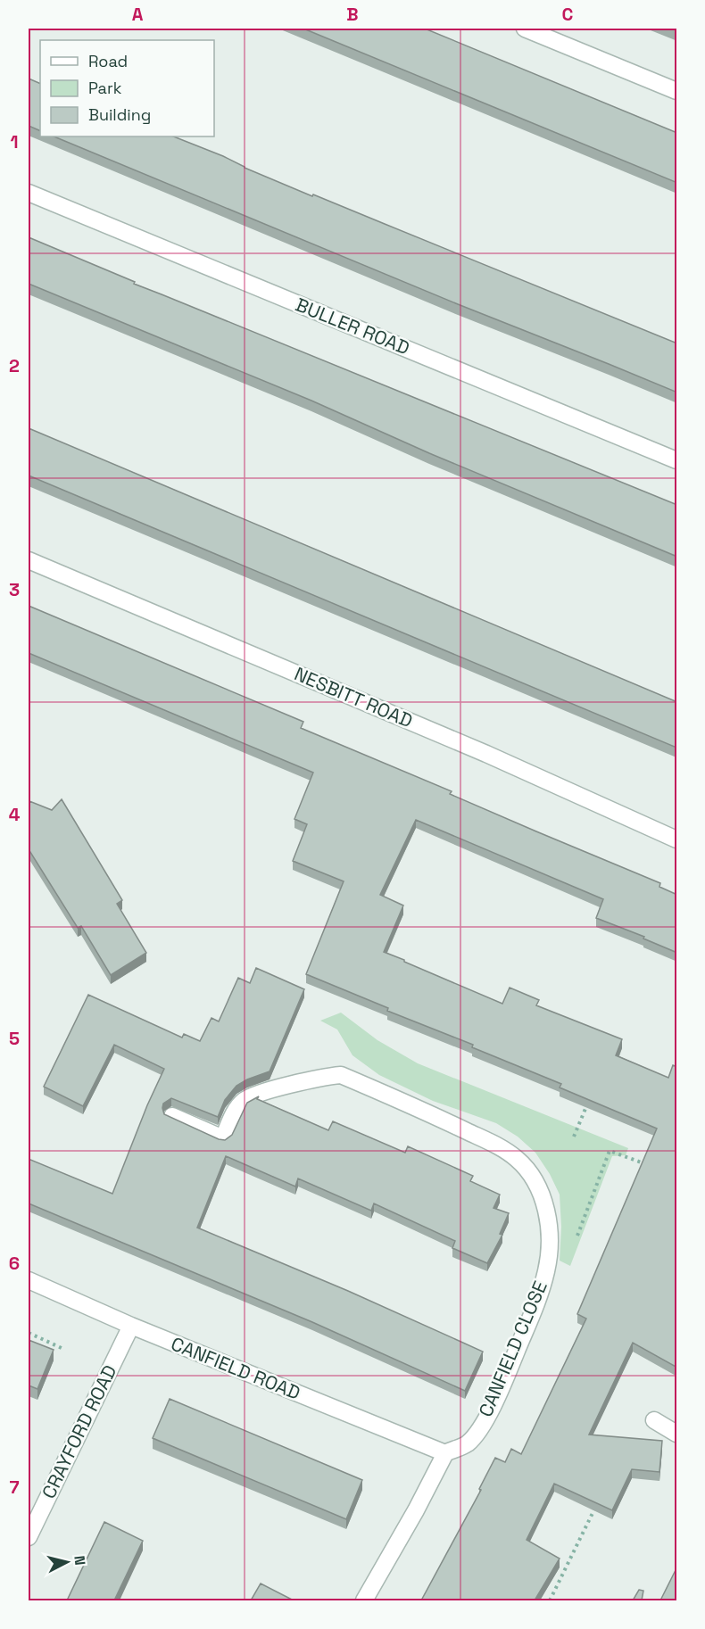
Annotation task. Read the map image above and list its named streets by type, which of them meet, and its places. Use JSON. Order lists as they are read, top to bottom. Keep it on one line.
{"streets":{"street":["BULLER ROAD","NESBITT ROAD","CANFIELD CLOSE","CANFIELD ROAD","CRAYFORD ROAD"]},"crossings":[["CANFIELD CLOSE","CANFIELD ROAD"],["CANFIELD ROAD","CRAYFORD ROAD"]],"legend":["Road","Park","Building"],"north":"right","grid":{"columns":["A","B","C"],"rows":["1","2","3","4","5","6","7"]}}
